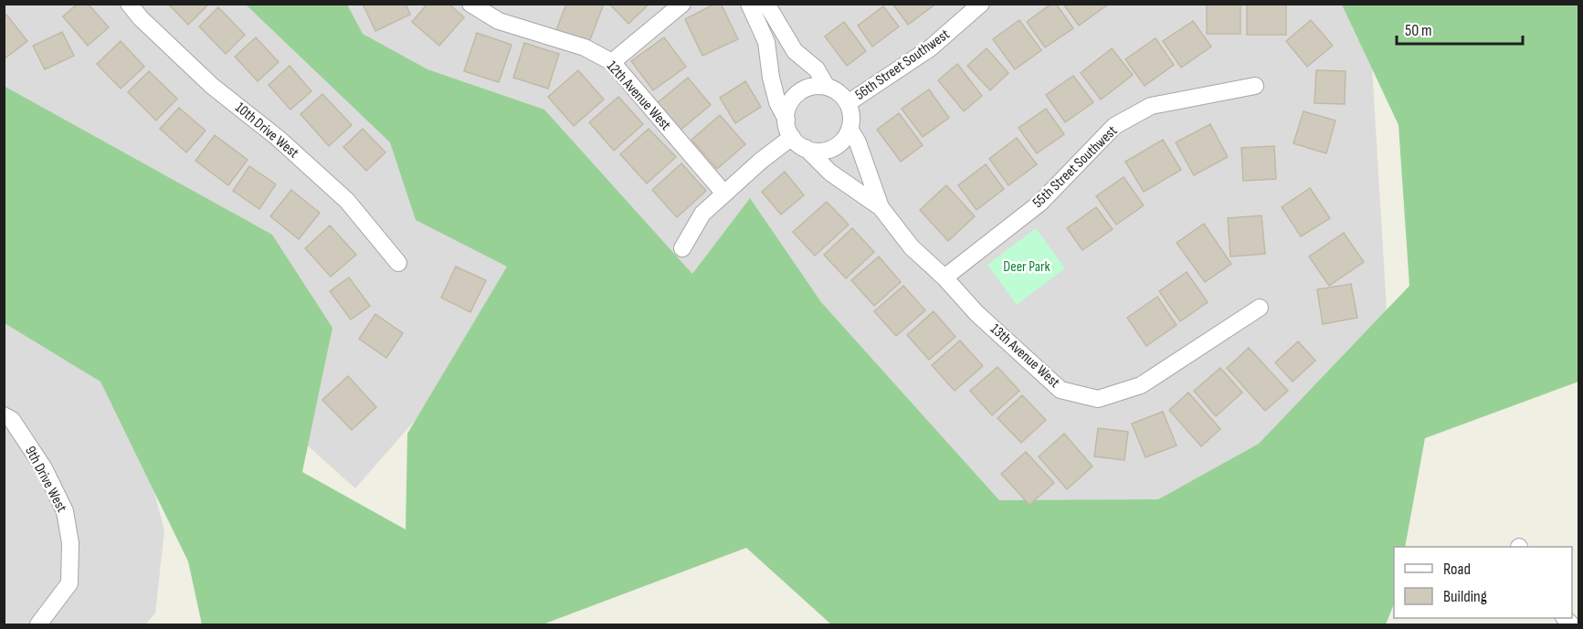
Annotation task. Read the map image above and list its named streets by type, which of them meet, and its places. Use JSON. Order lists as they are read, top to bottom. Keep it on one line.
{"streets":{"street":["56th Street Southwest","12th Avenue West","10th Drive West","55th Street Southwest","13th Avenue West","9th Drive West"]},"crossings":[["56th Street Southwest","13th Avenue West"],["55th Street Southwest","13th Avenue West"]],"parks":["Deer Park"],"legend":["Road","Building"],"scale_bar":"50 m"}
